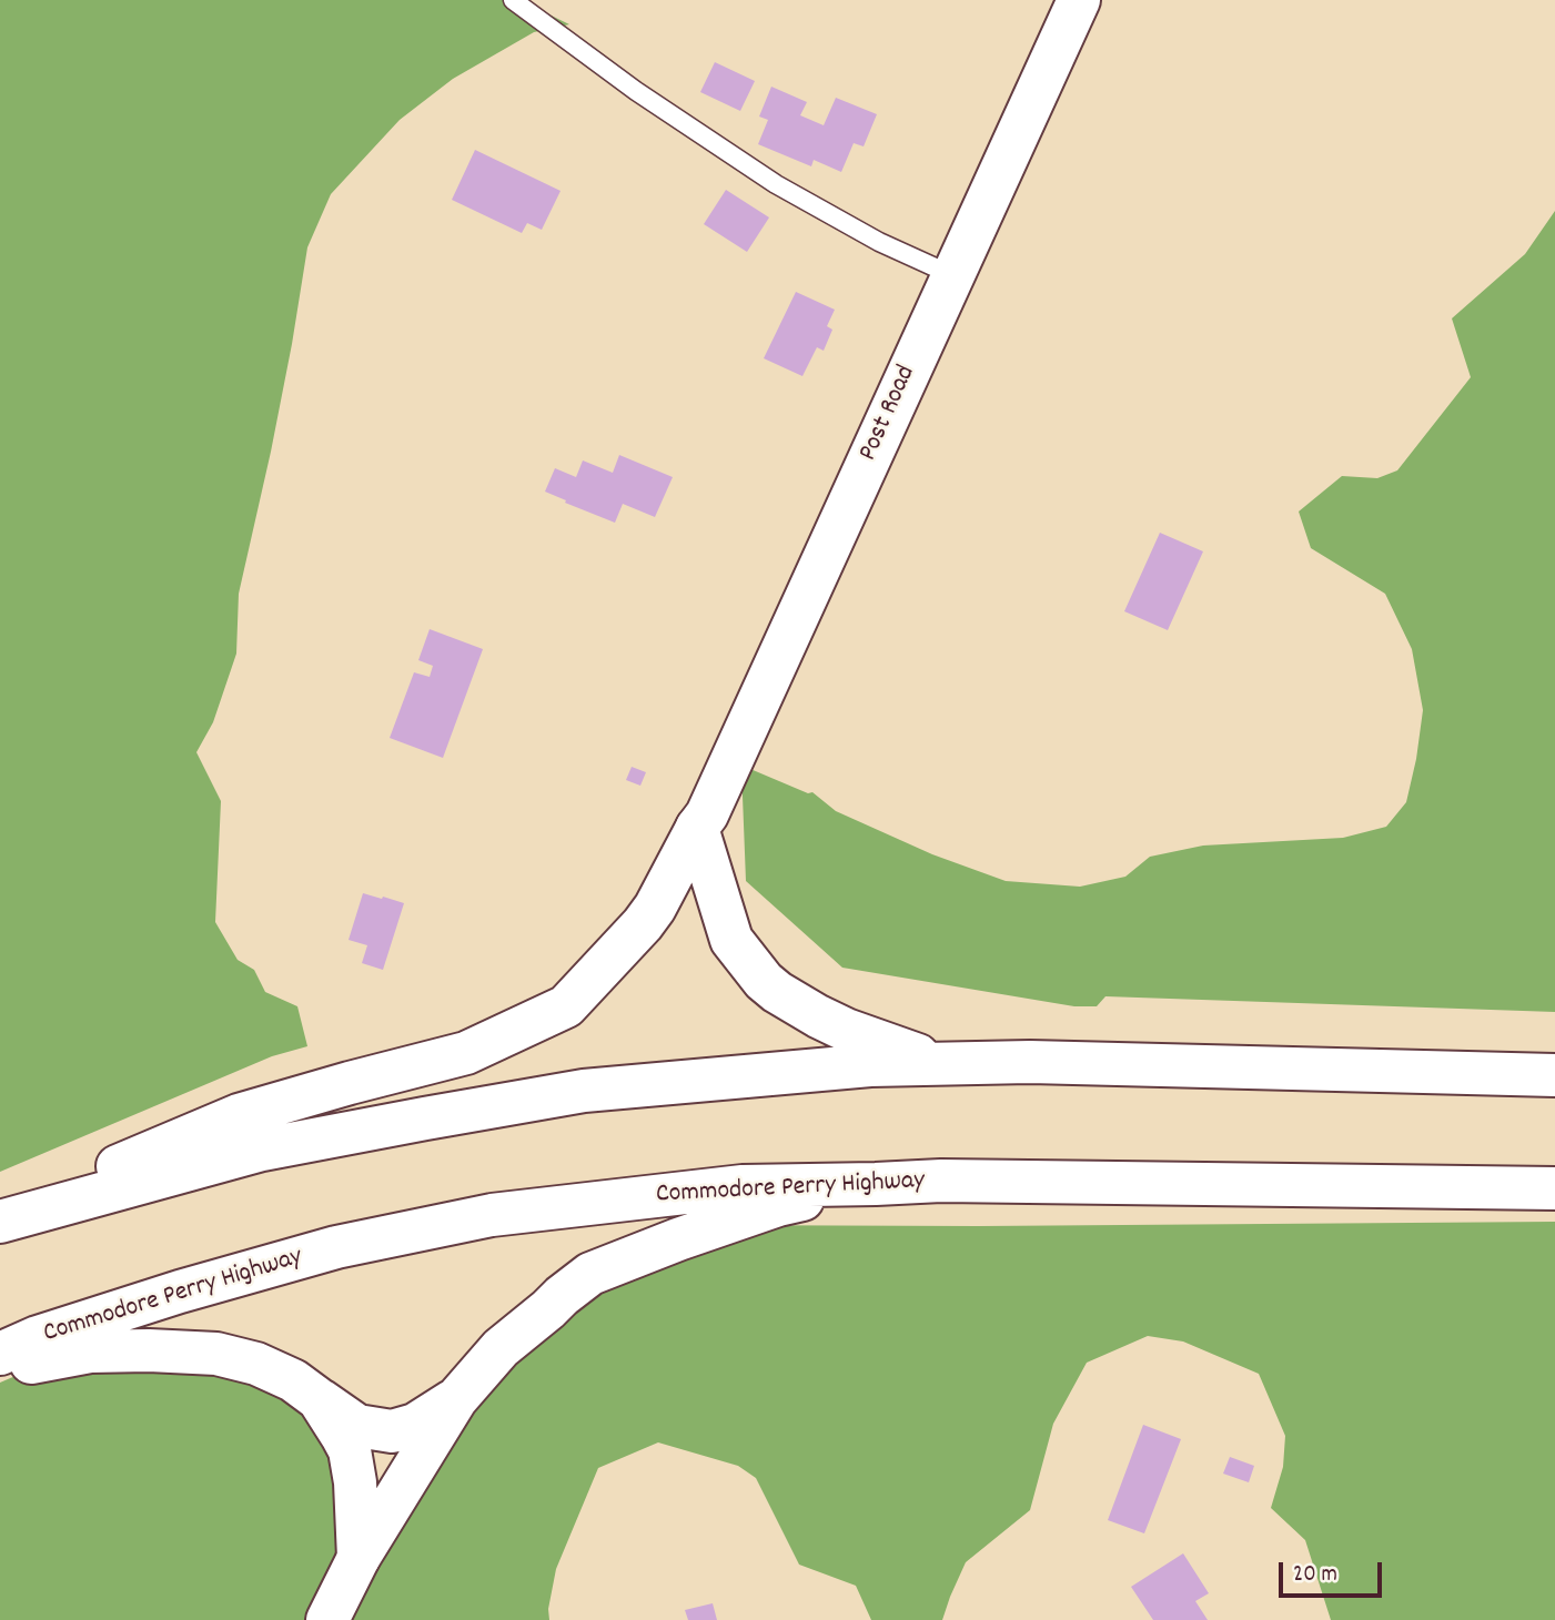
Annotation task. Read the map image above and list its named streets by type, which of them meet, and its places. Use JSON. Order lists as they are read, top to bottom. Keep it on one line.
{"streets":{"main road":["Post Road","Commodore Perry Highway"]},"scale_bar":"20 m"}
